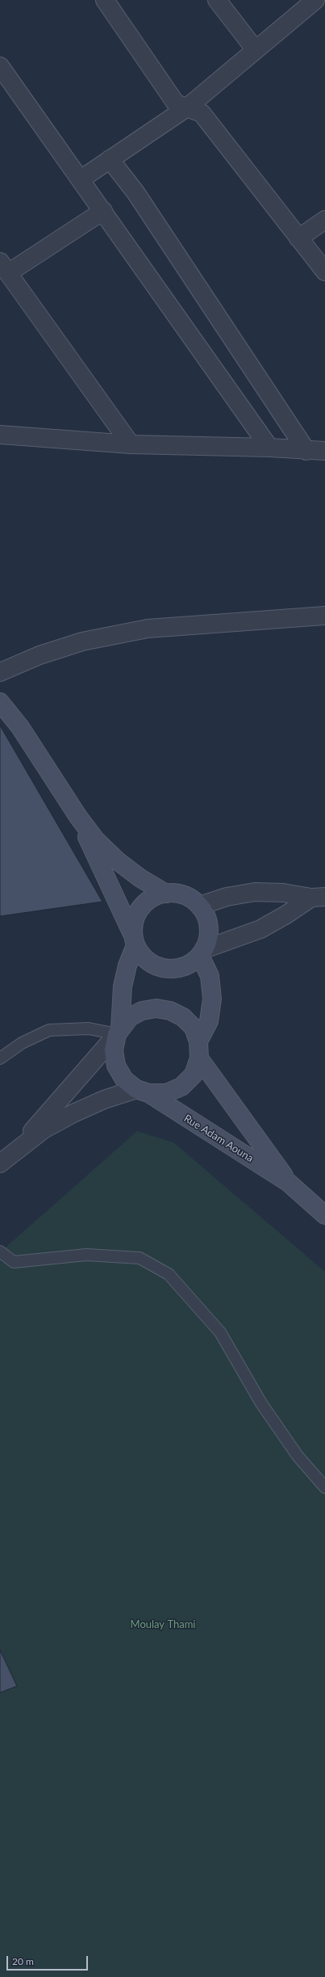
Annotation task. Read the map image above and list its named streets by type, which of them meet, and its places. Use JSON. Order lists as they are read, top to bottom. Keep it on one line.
{"streets":{"main road":["Rue Adam Aouna"]},"parks":["Moulay Thami"],"scale_bar":"20 m"}
